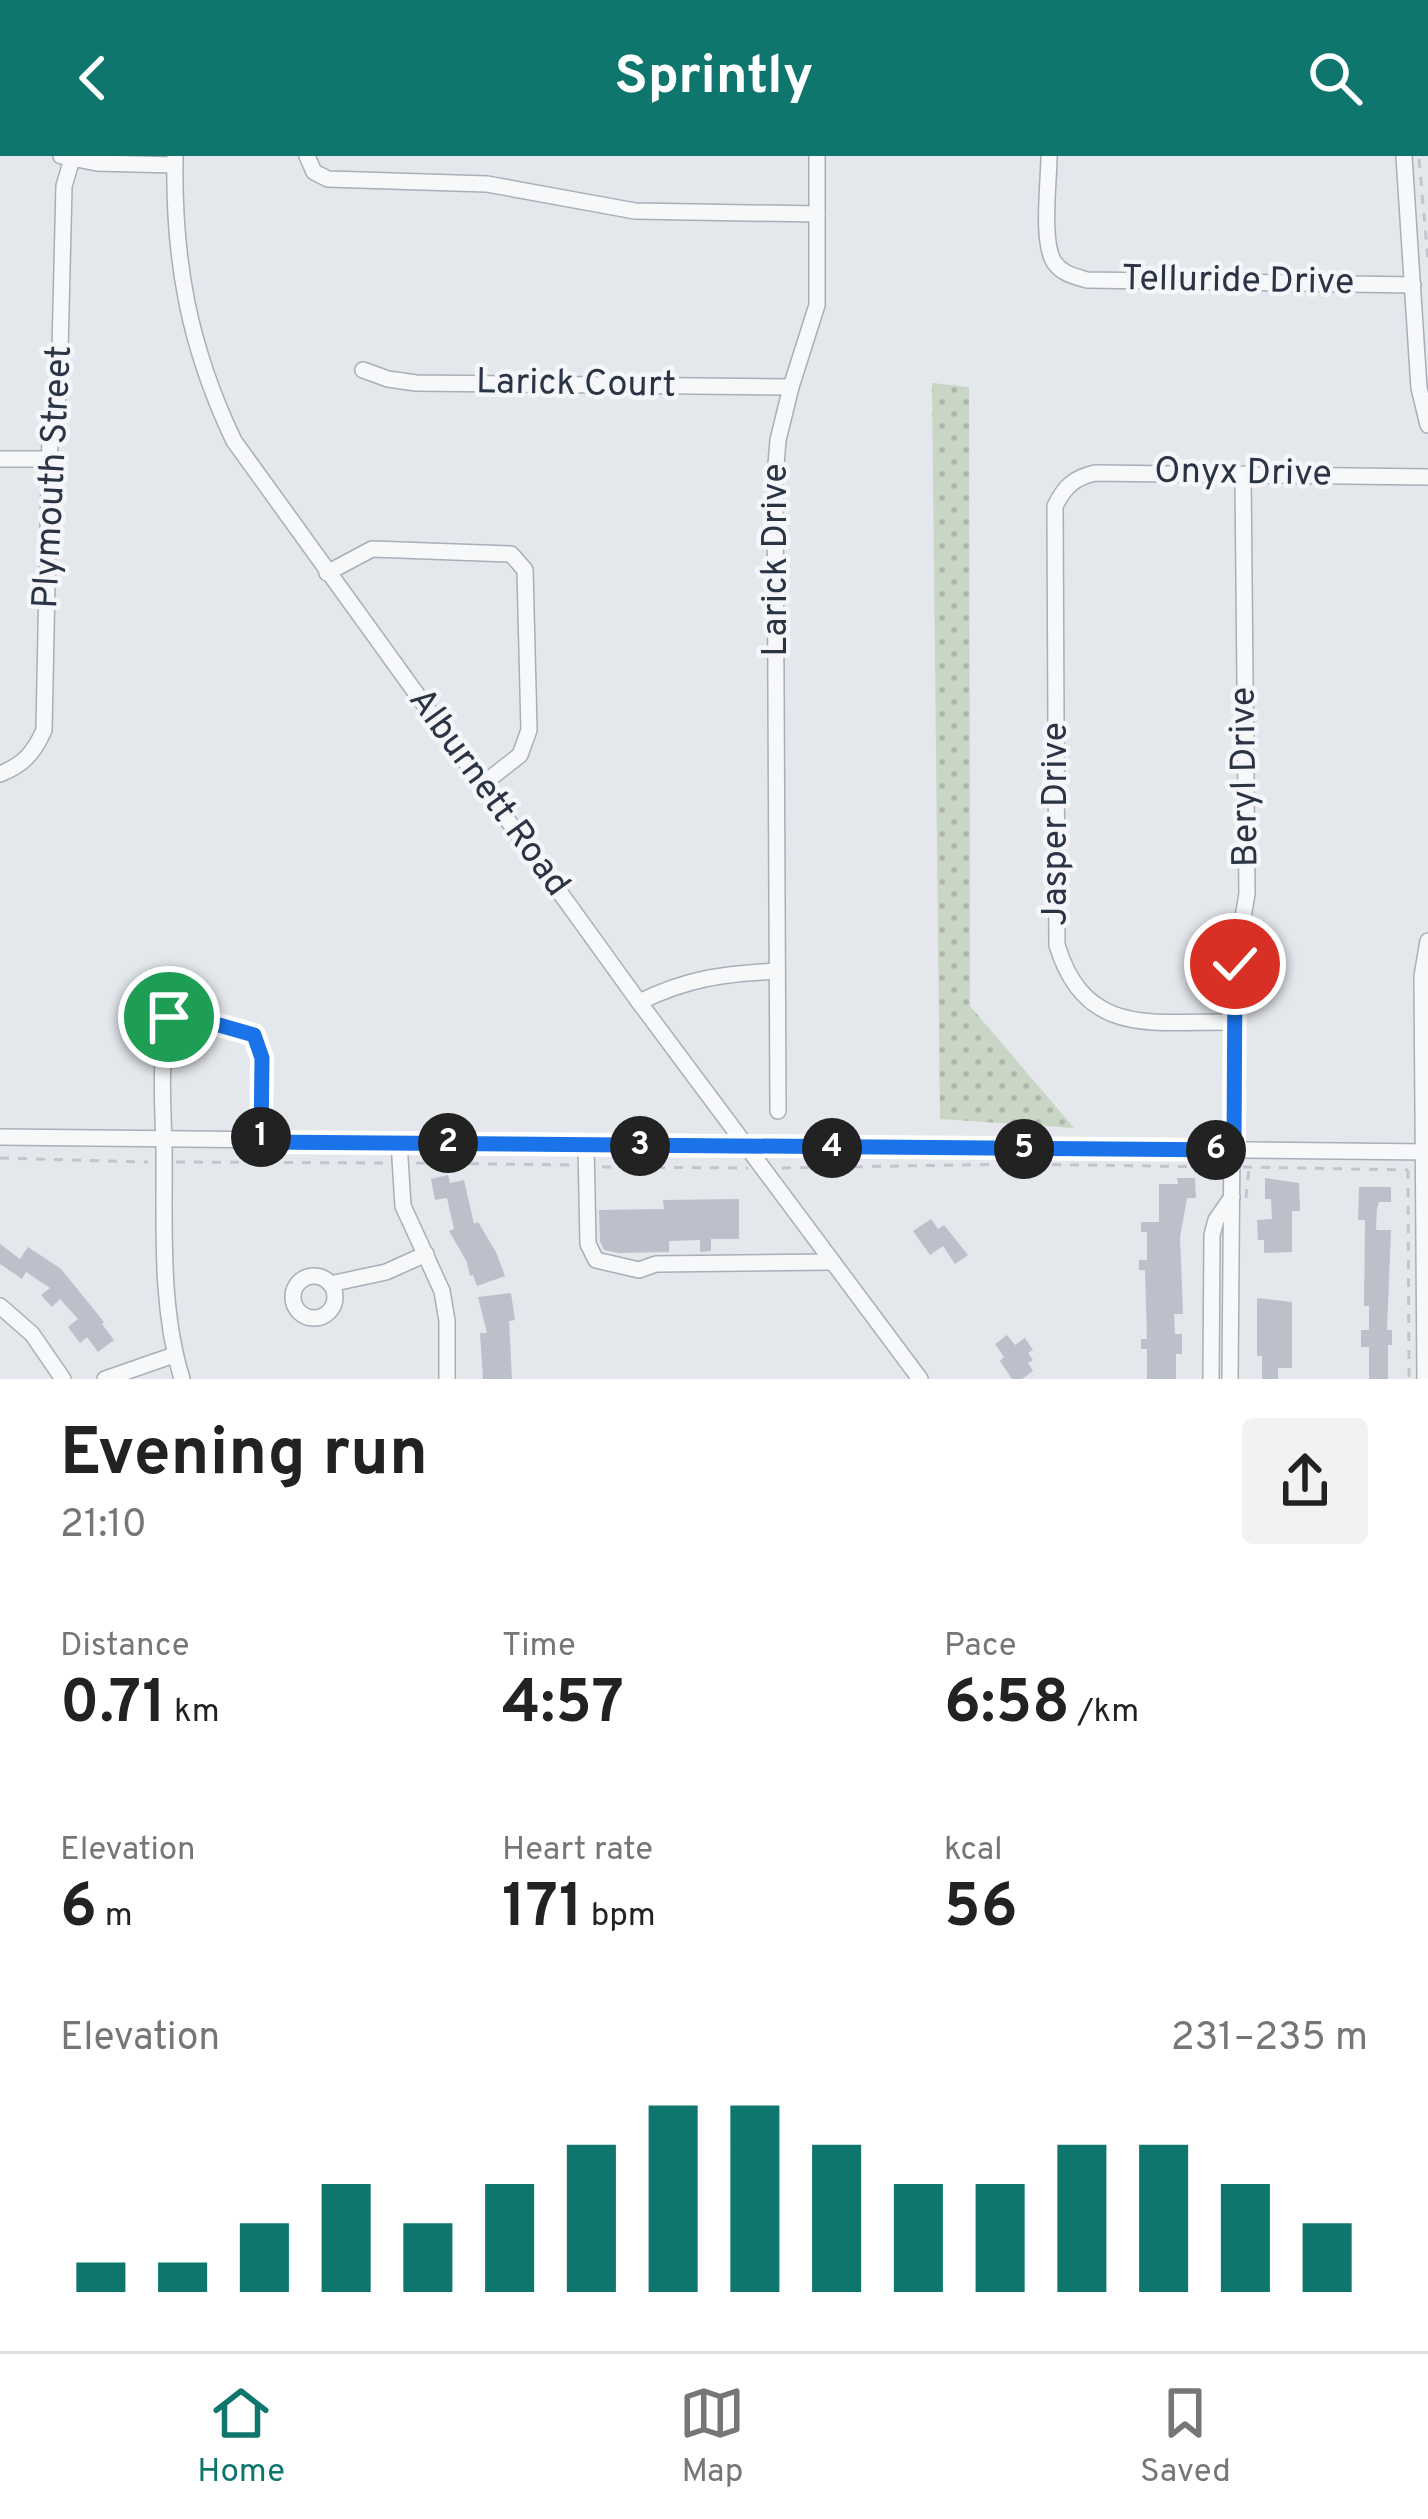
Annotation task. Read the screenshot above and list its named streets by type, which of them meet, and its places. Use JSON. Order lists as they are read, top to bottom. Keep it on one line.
{"streets":{"street":["Telluride Drive","Larick Court","Onyx Drive","Plymouth Street","Larick Drive","Beryl Drive","Alburnett Road","Jasper Drive"]},"crossings":[["Larick Court","Larick Drive"],["Onyx Drive","Beryl Drive"],["Onyx Drive","Jasper Drive"],["Beryl Drive","Jasper Drive"]],"page":{"header":"Sprintly","pins":["1","2","3","4","5","6"],"heading":["Evening run","21:10"],"stats":[["Distance","0.71 km"],["Time","4:57"],["Pace","6:58 /km"],["Elevation","6 m"],["Heart rate","171 bpm"],["kcal","56"]],"chart":["Elevation","231–235 m"],"tabs":["Home","Map","Saved"]}}
